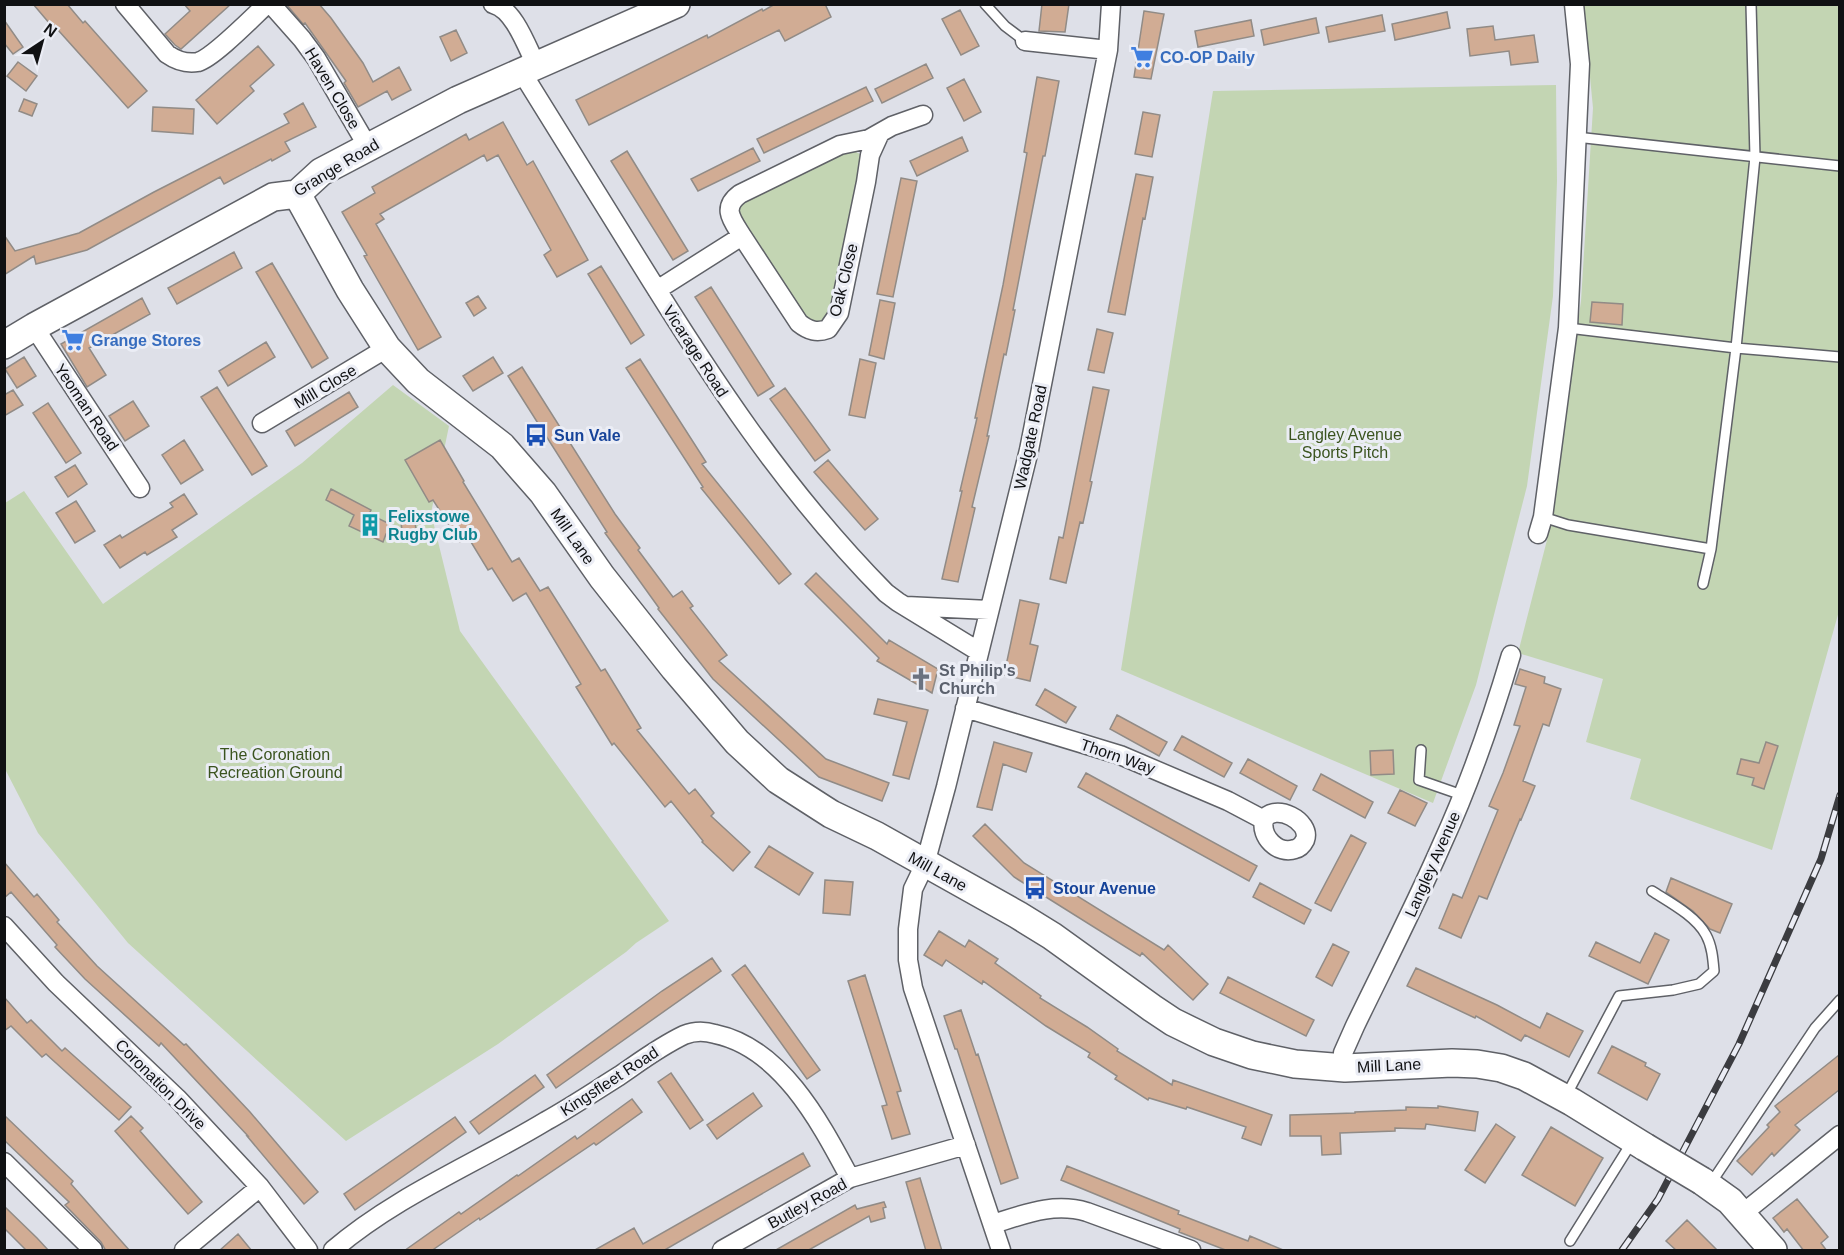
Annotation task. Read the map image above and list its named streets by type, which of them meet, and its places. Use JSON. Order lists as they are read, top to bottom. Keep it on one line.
{"streets":{"street":["Haven Close","Grange Road","Oak Close","Vicarage Road","Mill Close","Yeoman Road","Wadgate Road","Mill Lane","Thorn Way","Langley Avenue","Kingsfleet Road","Coronation Drive","Butley Road"]},"crossings":[["Haven Close","Grange Road"],["Grange Road","Vicarage Road"],["Grange Road","Yeoman Road"],["Grange Road","Mill Lane"],["Vicarage Road","Wadgate Road"],["Mill Close","Mill Lane"],["Wadgate Road","Mill Lane"],["Wadgate Road","Thorn Way"],["Mill Lane","Langley Avenue"],["Kingsfleet Road","Butley Road"]],"parks":["Langley Avenue Sports Pitch","The Coronation Recreation Ground"],"places":{"supermarket":["CO-OP Daily","Grange Stores"],"bus stop":["Sun Vale","Stour Avenue"],"building":["Felixstowe Rugby Club"],"church":["St Philip's Church"]},"north":"top right"}
